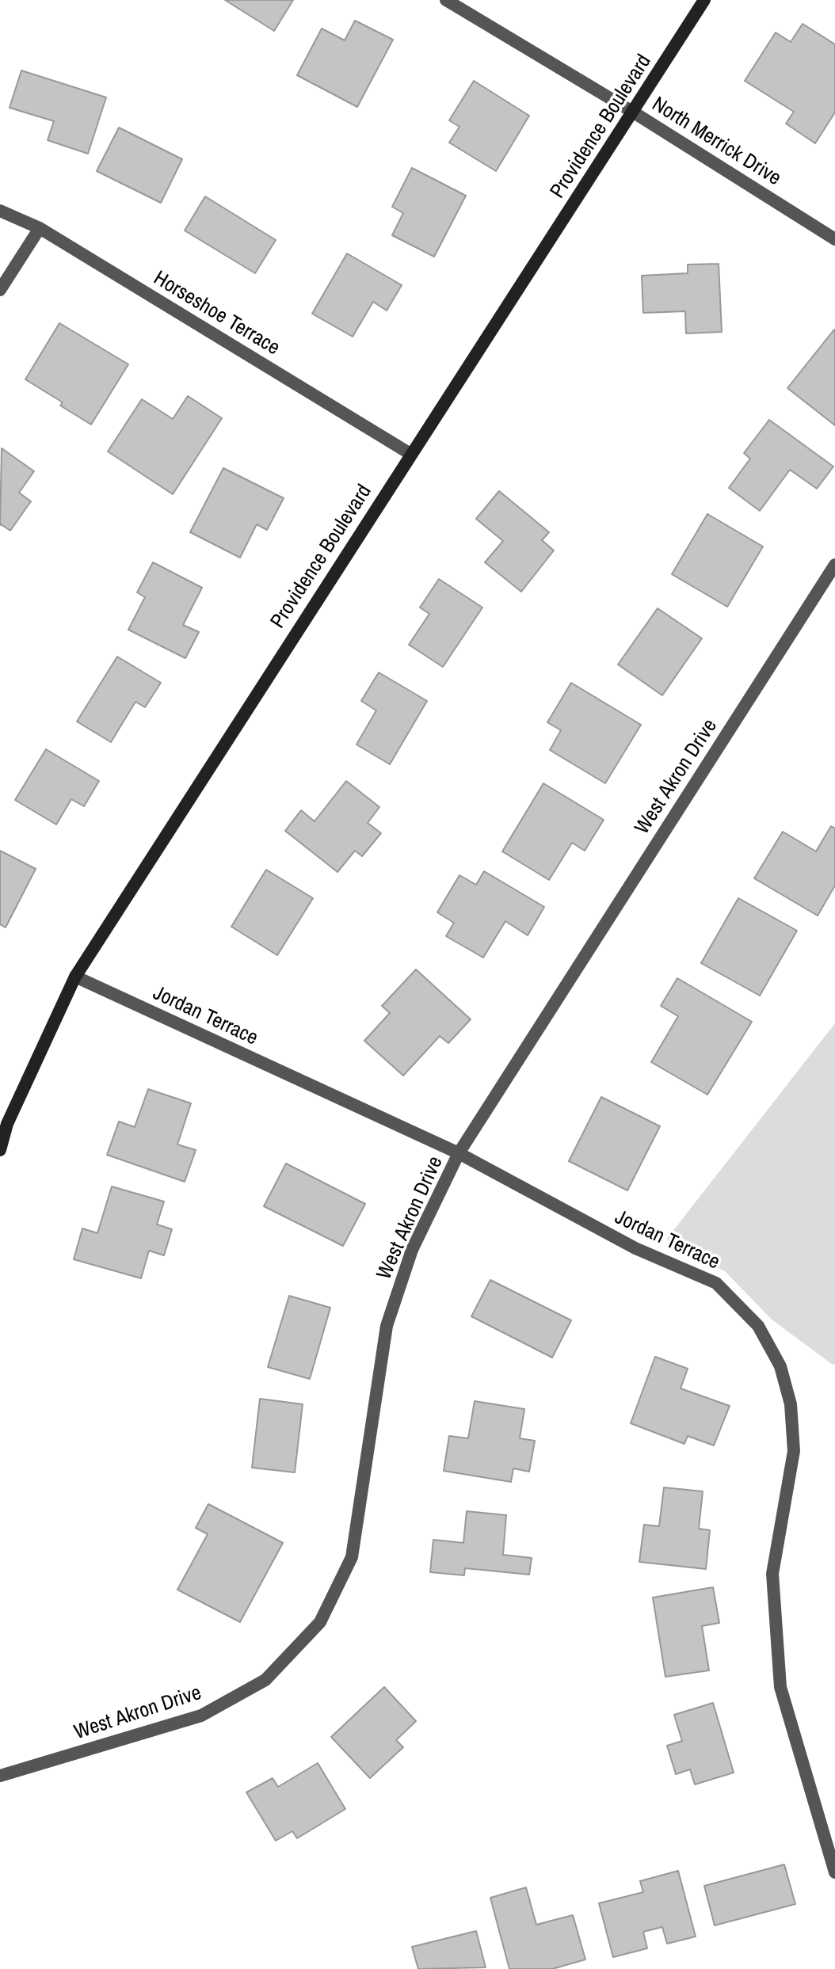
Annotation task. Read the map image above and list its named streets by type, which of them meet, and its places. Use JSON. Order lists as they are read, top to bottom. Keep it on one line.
{"streets":{"main road":["Providence Boulevard"],"street":["North Merrick Drive","Horseshoe Terrace","West Akron Drive","Jordan Terrace"]},"crossings":[["Providence Boulevard","North Merrick Drive"],["Providence Boulevard","Horseshoe Terrace"],["Providence Boulevard","Jordan Terrace"],["West Akron Drive","Jordan Terrace"]]}
